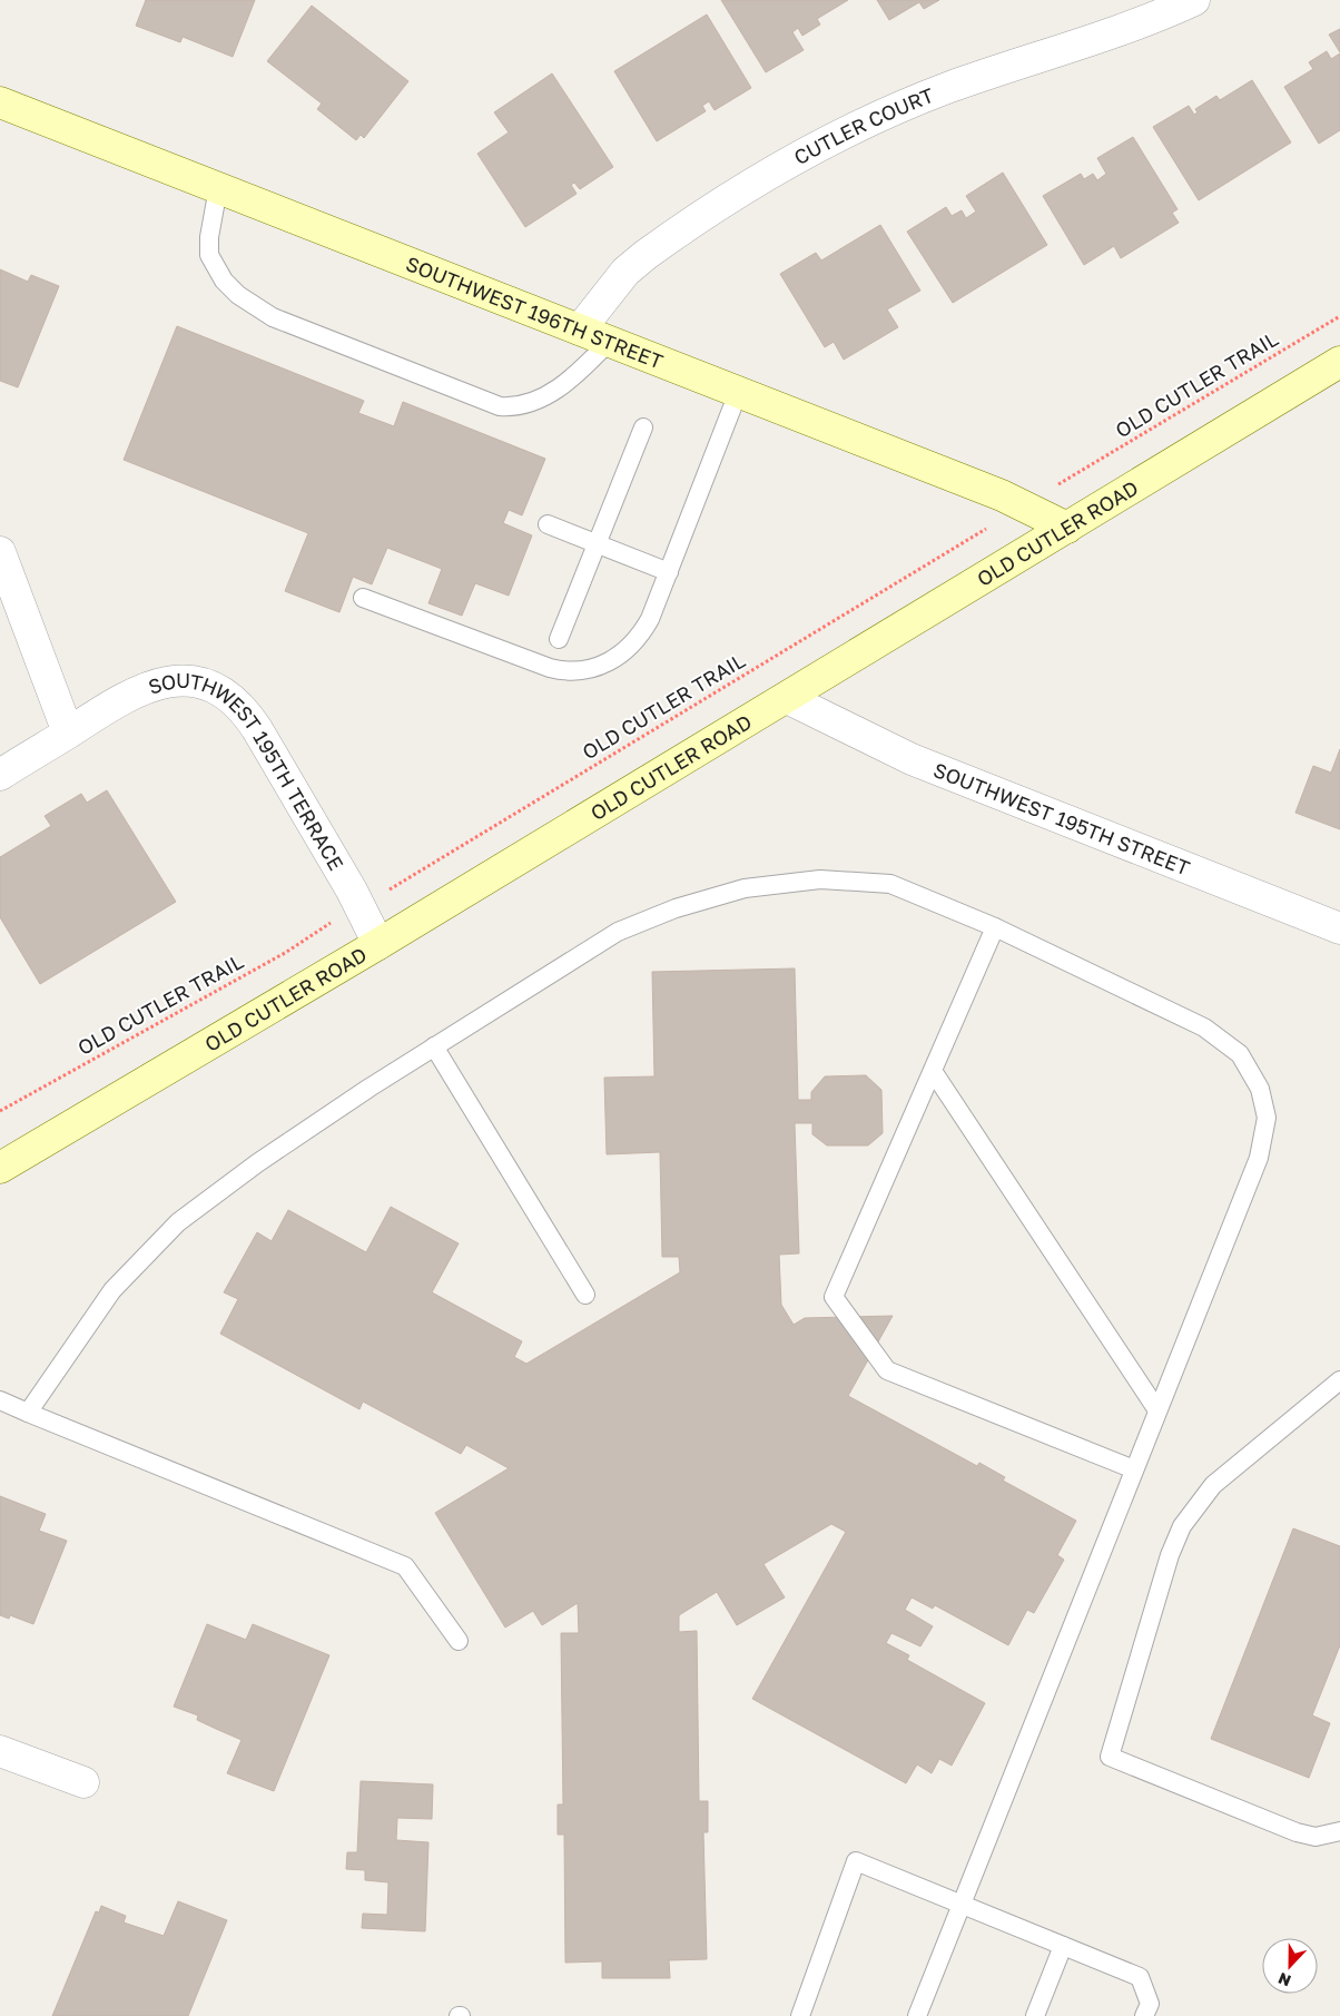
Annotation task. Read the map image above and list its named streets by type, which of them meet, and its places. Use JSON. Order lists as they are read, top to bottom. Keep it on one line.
{"streets":{"main road":["SOUTHWEST 196TH STREET","OLD CUTLER ROAD"],"street":["CUTLER COURT","SOUTHWEST 195TH TERRACE","SOUTHWEST 195TH STREET"],"path":["OLD CUTLER TRAIL"]},"crossings":[["CUTLER COURT","SOUTHWEST 196TH STREET"],["SOUTHWEST 196TH STREET","OLD CUTLER ROAD"],["OLD CUTLER ROAD","SOUTHWEST 195TH TERRACE"],["OLD CUTLER ROAD","SOUTHWEST 195TH STREET"]],"north":"bottom"}
